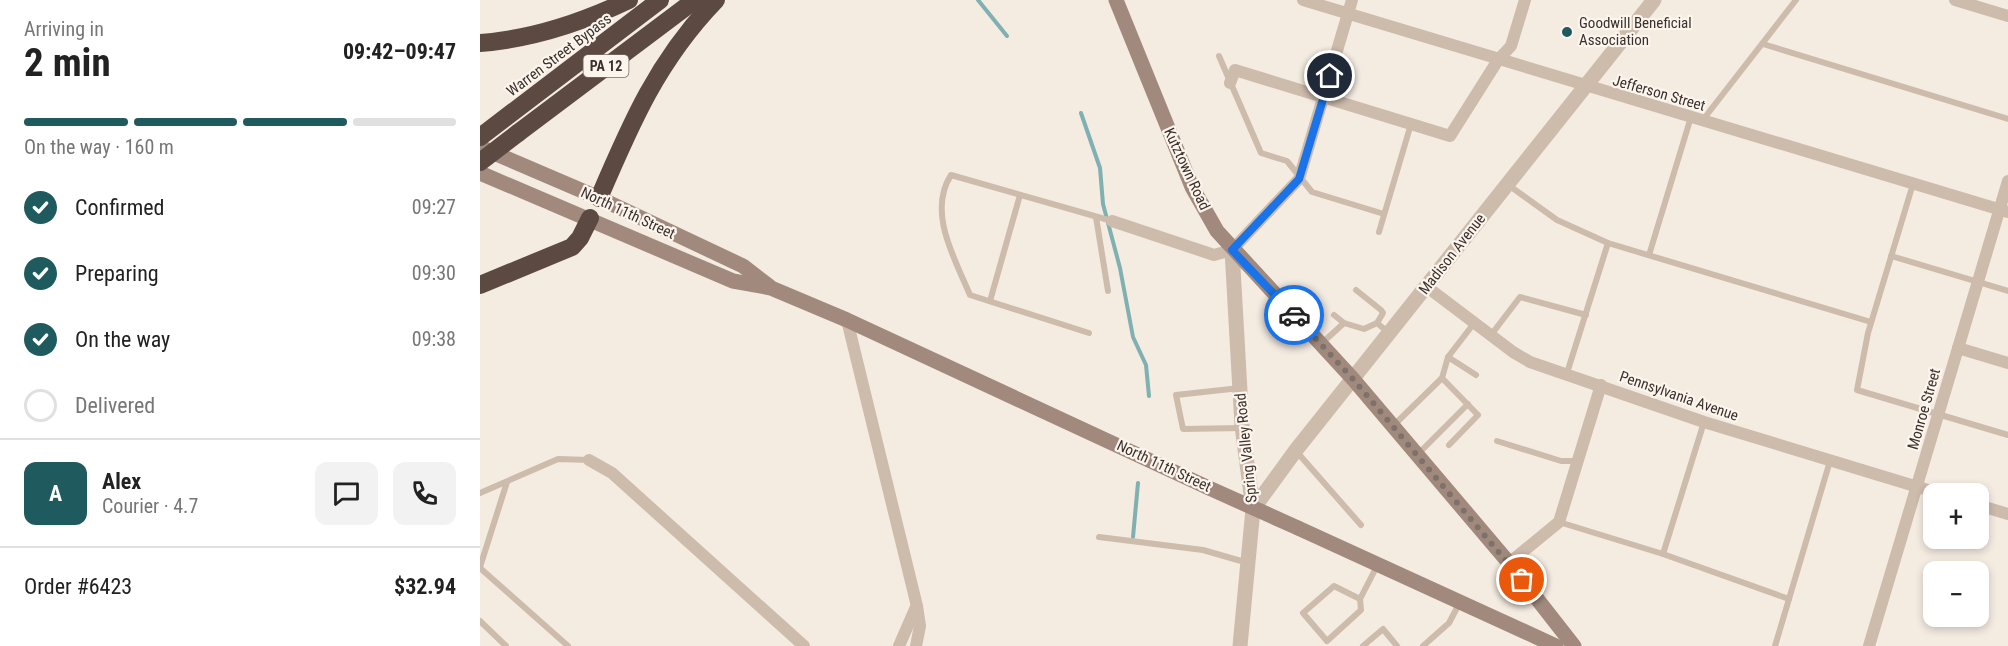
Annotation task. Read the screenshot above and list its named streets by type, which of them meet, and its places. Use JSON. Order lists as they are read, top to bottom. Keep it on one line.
{"streets":{"highway":["Warren Street Bypass","PA 12"],"main road":["Kutztown Road","North 11th Street"],"street":["Jefferson Street","Madison Avenue","Pennsylvania Avenue","Monroe Street","Spring Valley Road"]},"crossings":[["Jefferson Street","Madison Avenue"],["Jefferson Street","Monroe Street"],["Kutztown Road","Madison Avenue"],["Kutztown Road","Spring Valley Road"],["Madison Avenue","Pennsylvania Avenue"],["Madison Avenue","Spring Valley Road"],["Pennsylvania Avenue","Monroe Street"]],"places":["Goodwill Beneficial Association"],"page":{"heading":["2 min","Arriving in","09:42–09:47"],"panel":["Alex","Courier · 4.7","Order #6423","$32.94"],"bar":"On the way · 160 m","list":[["Confirmed","09:27"],["Preparing","09:30"],["On the way","09:38"],"Delivered"],"round":"A","map_buttons":["+","−"]}}
